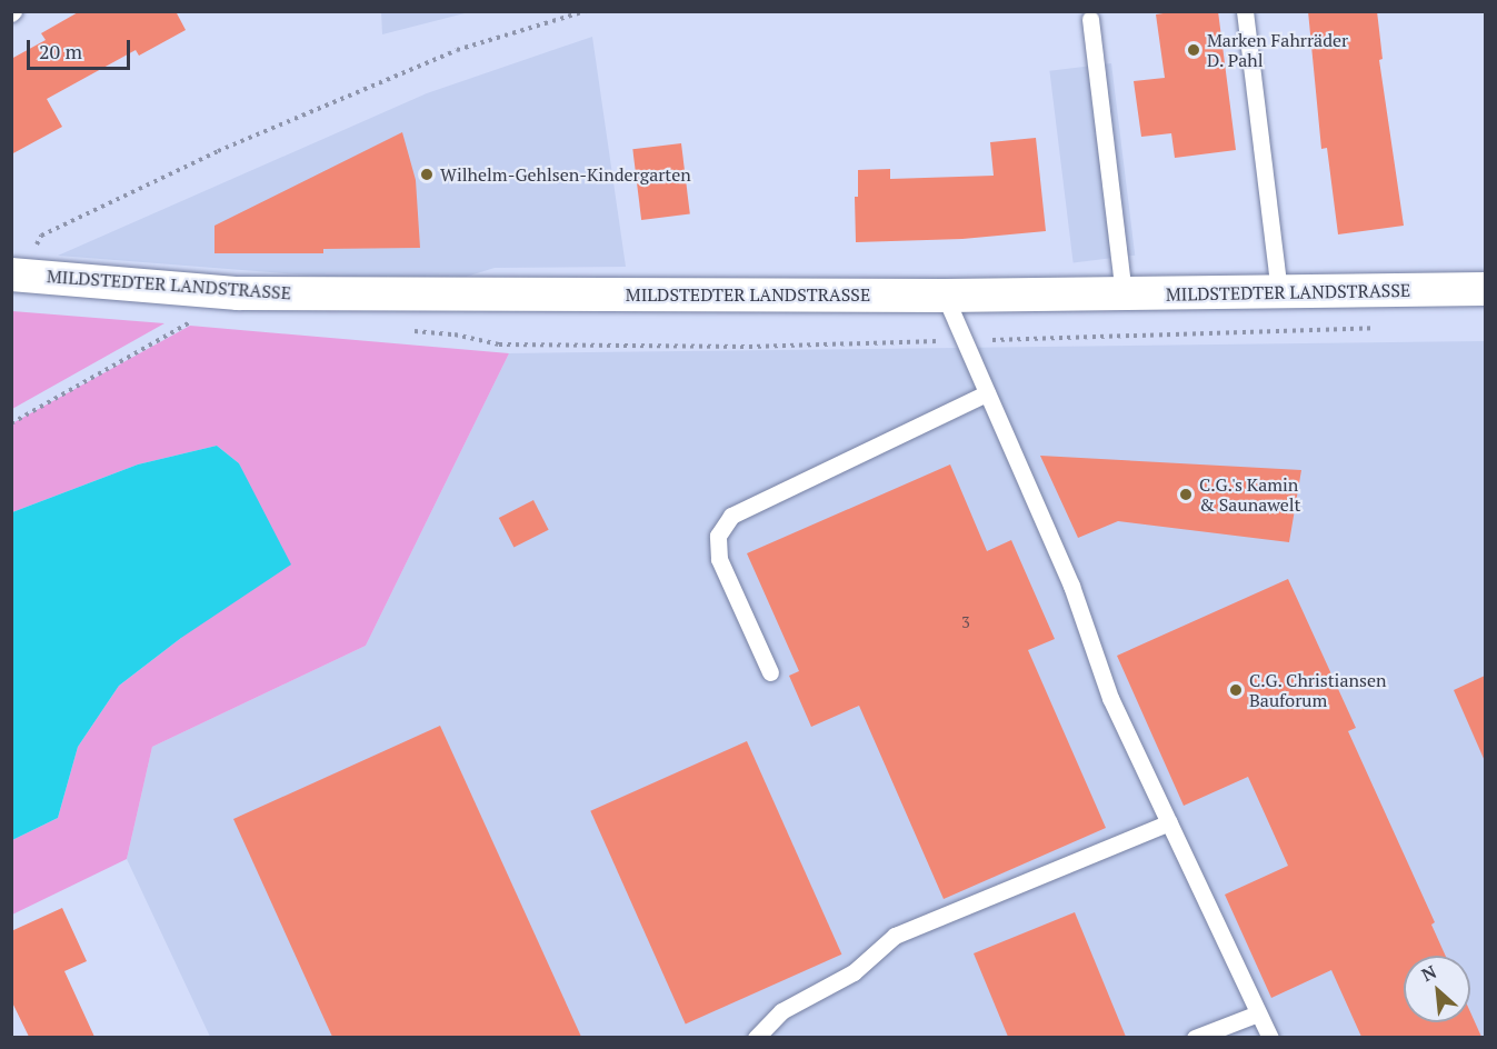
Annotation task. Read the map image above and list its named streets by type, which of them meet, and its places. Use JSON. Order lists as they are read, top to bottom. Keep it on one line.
{"streets":{"street":["MILDSTEDTER LANDSTRASSE"]},"places":["Marken Fahrräder D. Pahl","Wilhelm-Gehlsen-Kindergarten","C.G.'s Kamin & Saunawelt","C.G. Christiansen Bauforum"],"house_numbers":["3"],"scale_bar":"20 m","north":"top left"}
